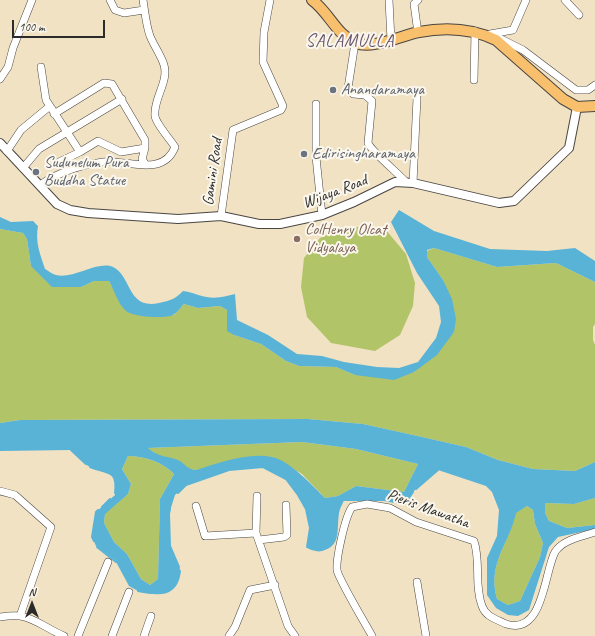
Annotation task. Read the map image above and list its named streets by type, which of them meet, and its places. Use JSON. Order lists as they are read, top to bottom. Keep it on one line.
{"streets":{"street":["Gamini Road","Wijaya Road","Pieris Mawatha"]},"crossings":[["Gamini Road","Wijaya Road"]],"districts":["SALAMULLA"],"places":["Anandaramaya","Edirisingharamaya","Sudunelum Pura Buddha Statue","ColHenry Olcat Vidyalaya"],"scale_bar":"100 m","north":"top"}
